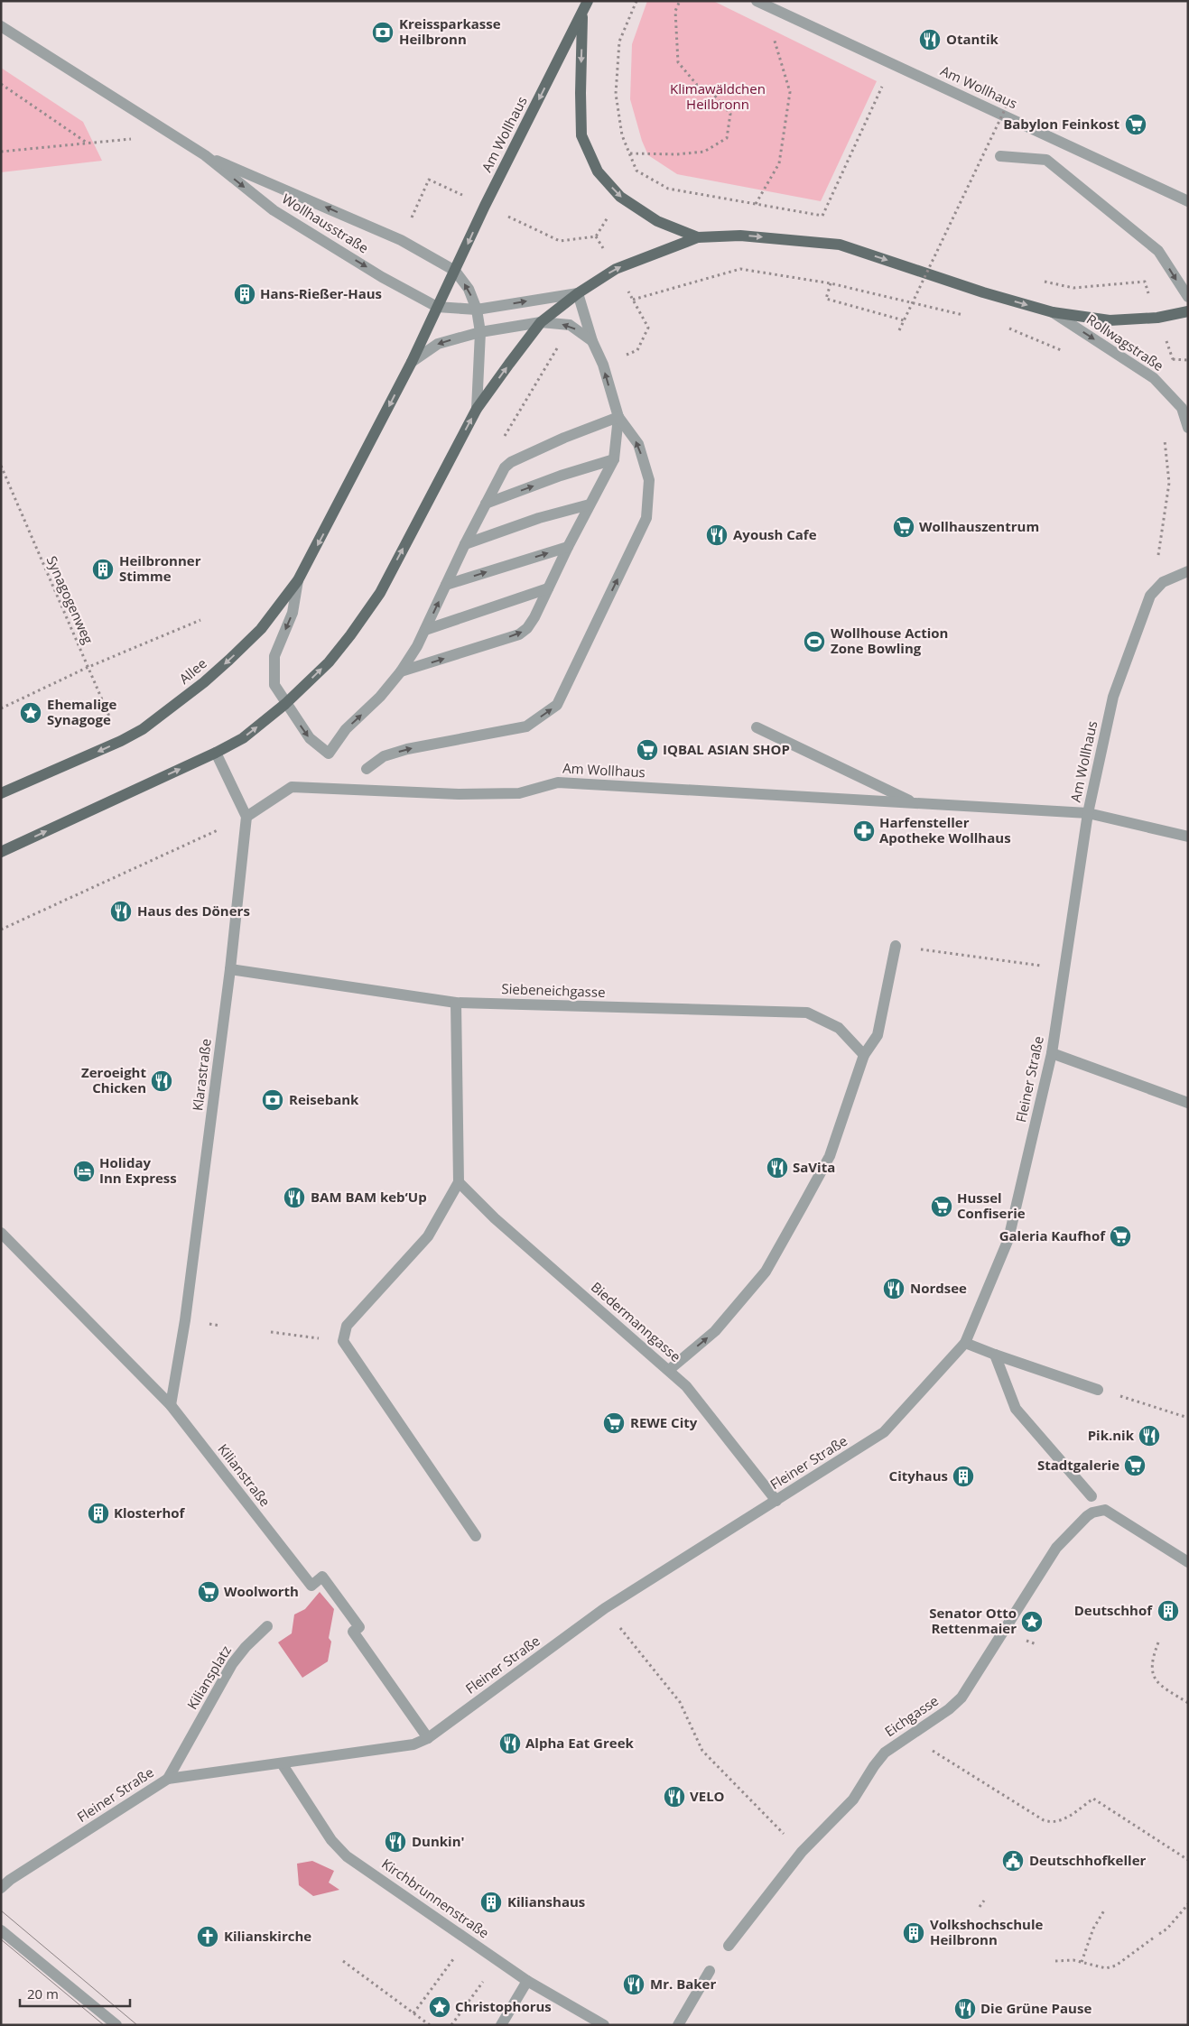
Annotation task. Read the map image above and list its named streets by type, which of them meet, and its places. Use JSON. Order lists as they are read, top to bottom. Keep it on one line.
{"streets":{"main road":["Am Wollhaus","Allee"],"street":["Wollhausstraße","Rollwagstraße","Siebeneichgasse","Klarastraße","Fleiner Straße","Biedermanngasse","Kilianstraße","Kiliansplatz","Eichgasse","Kirchbrunnenstraße"],"path":["Synagogenweg"]},"crossings":[["Am Wollhaus","Wollhausstraße"],["Am Wollhaus","Rollwagstraße"],["Am Wollhaus","Allee"],["Am Wollhaus","Klarastraße"],["Am Wollhaus","Fleiner Straße"],["Synagogenweg","Allee"],["Siebeneichgasse","Klarastraße"],["Klarastraße","Kilianstraße"],["Fleiner Straße","Biedermanngasse"],["Fleiner Straße","Kilianstraße"],["Fleiner Straße","Kiliansplatz"],["Fleiner Straße","Kirchbrunnenstraße"]],"one_way":["Rollwagstraße"],"parks":["Klimawäldchen Heilbronn"],"places":{"bank":["Kreissparkasse Heilbronn","Reisebank"],"restaurant":["Otantik","Ayoush Cafe","Haus des Döners","Zeroeight Chicken","SaVita","BAM BAM keb‘Up","Nordsee","Pik.nik","Alpha Eat Greek","VELO","Dunkin'","Mr. Baker","Die Grüne Pause"],"supermarket":["Babylon Feinkost","Wollhauszentrum","IQBAL ASIAN SHOP","Hussel Confiserie","Galeria Kaufhof","REWE City","Stadtgalerie","Woolworth"],"building":["Hans-Rießer-Haus","Heilbronner Stimme","Cityhaus","Klosterhof","Deutschhof","Kilianshaus","Volkshochschule Heilbronn"],"sports":["Wollhouse Action Zone Bowling"],"place":["Ehemalige Synagoge","Senator Otto Rettenmaier","Christophorus"],"pharmacy":["Harfensteller Apotheke Wollhaus"],"hotel":["Holiday Inn Express"],"public building":["Deutschhofkeller"],"church":["Kilianskirche"]},"scale_bar":"20 m"}
